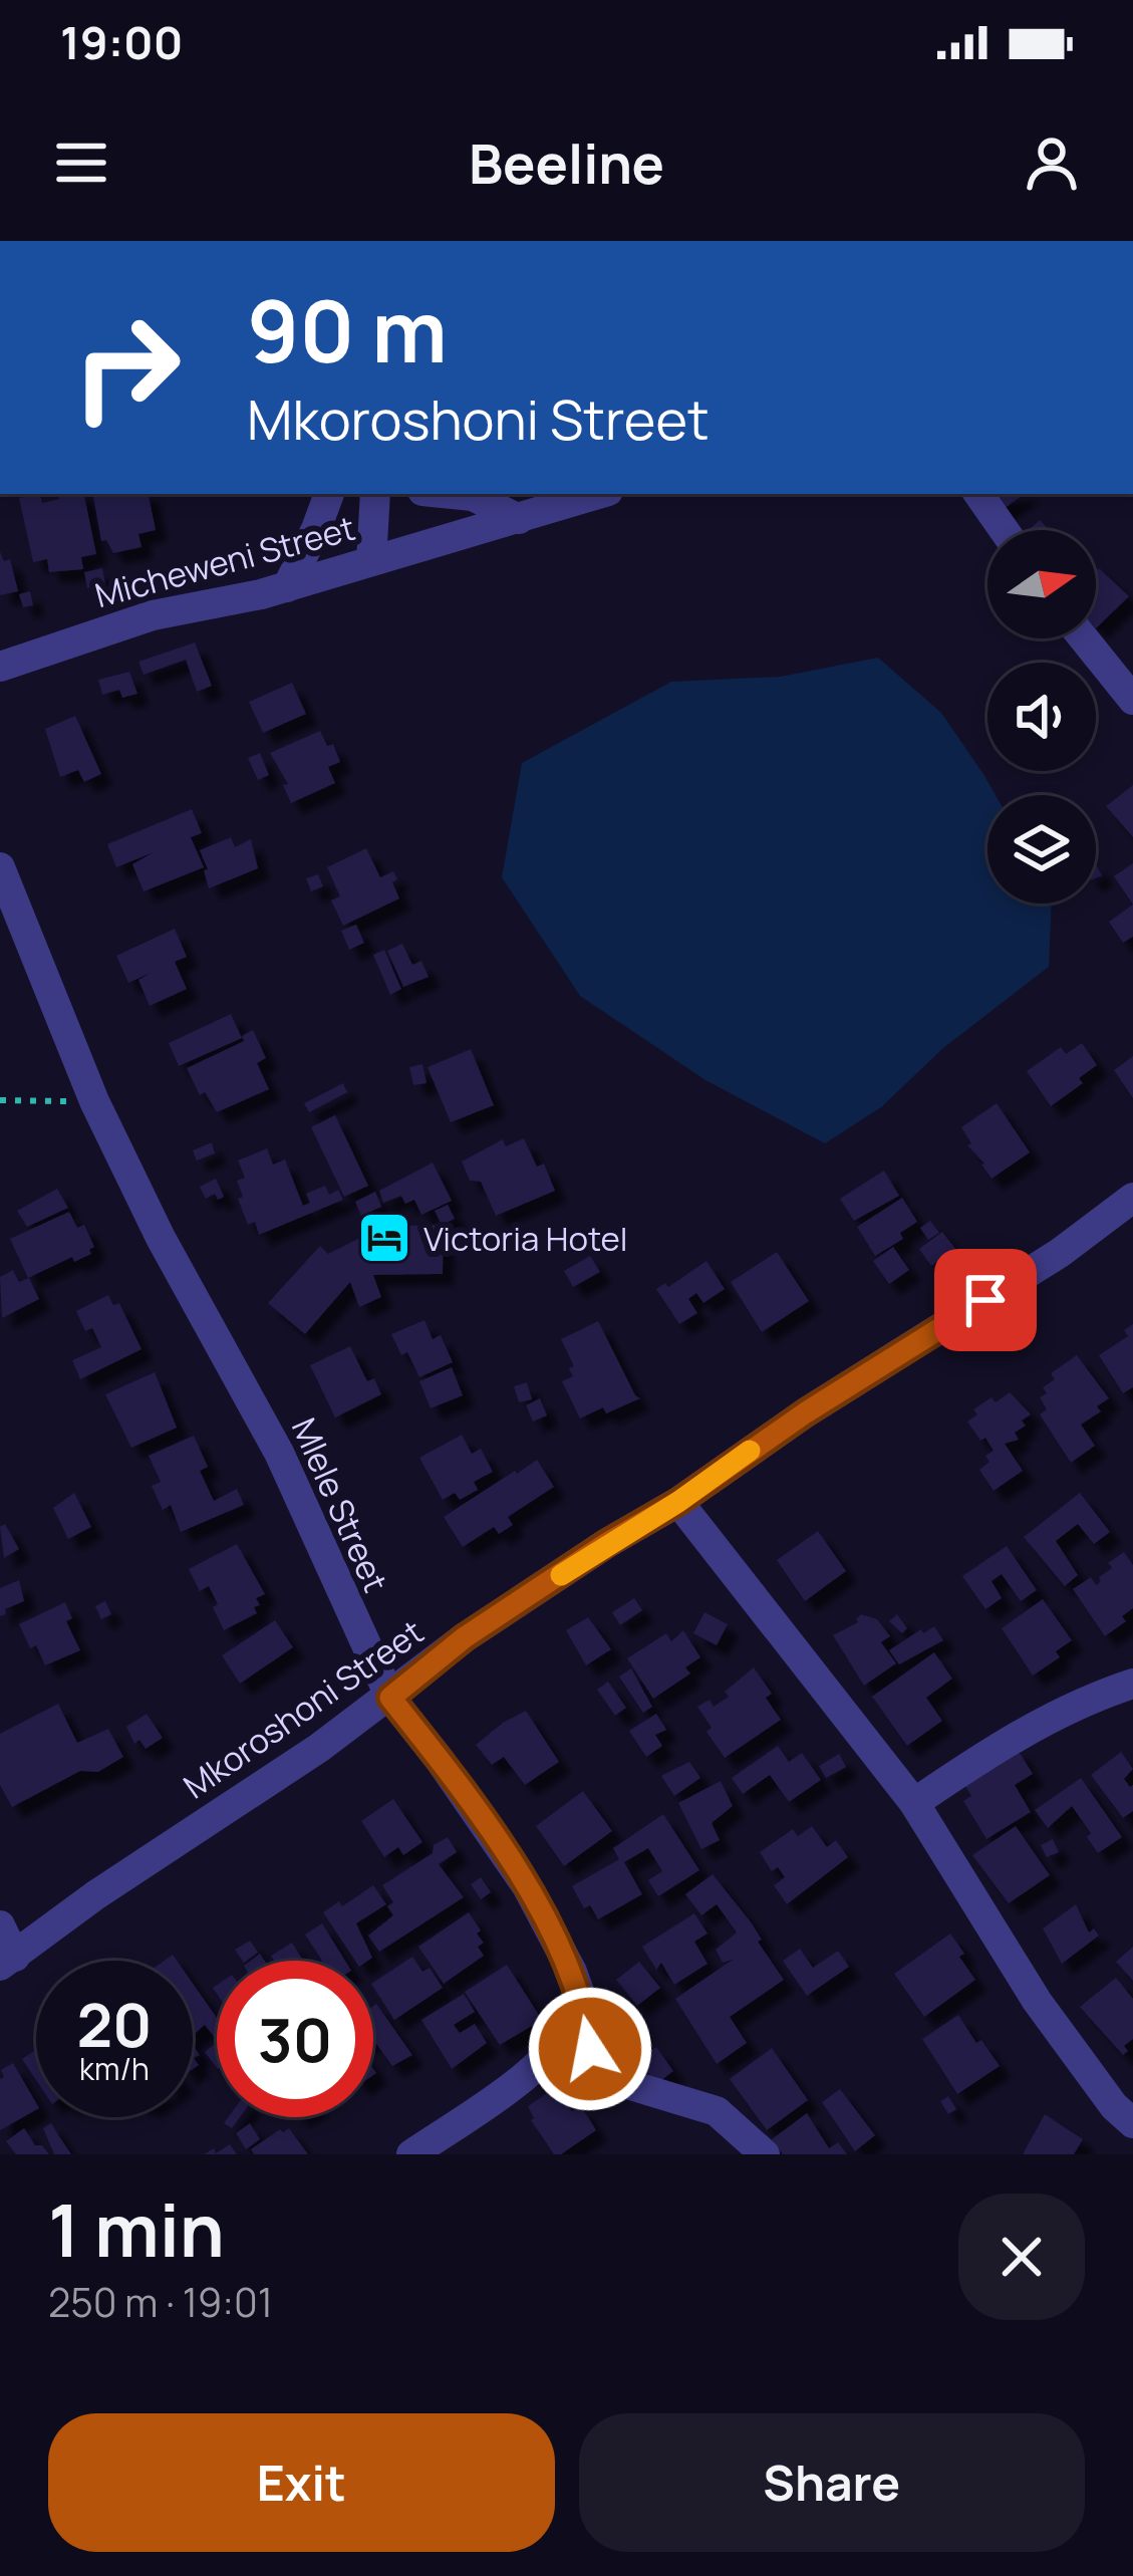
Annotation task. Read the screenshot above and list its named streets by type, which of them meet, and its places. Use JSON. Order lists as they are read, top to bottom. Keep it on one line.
{"streets":{"street":["Micheweni Street","Mlele Street","Mkoroshoni Street"]},"crossings":[["Mlele Street","Mkoroshoni Street"]],"places":{"hotel":["Victoria Hotel"]},"north":"right","page":{"status":"19:00","header":"Beeline","turn":["90 m","Mkoroshoni Street"],"speed":"20 km/h","limit":"30","heading":["1 min","250 m · 19:01"],"buttons":["Exit","Share"]}}
